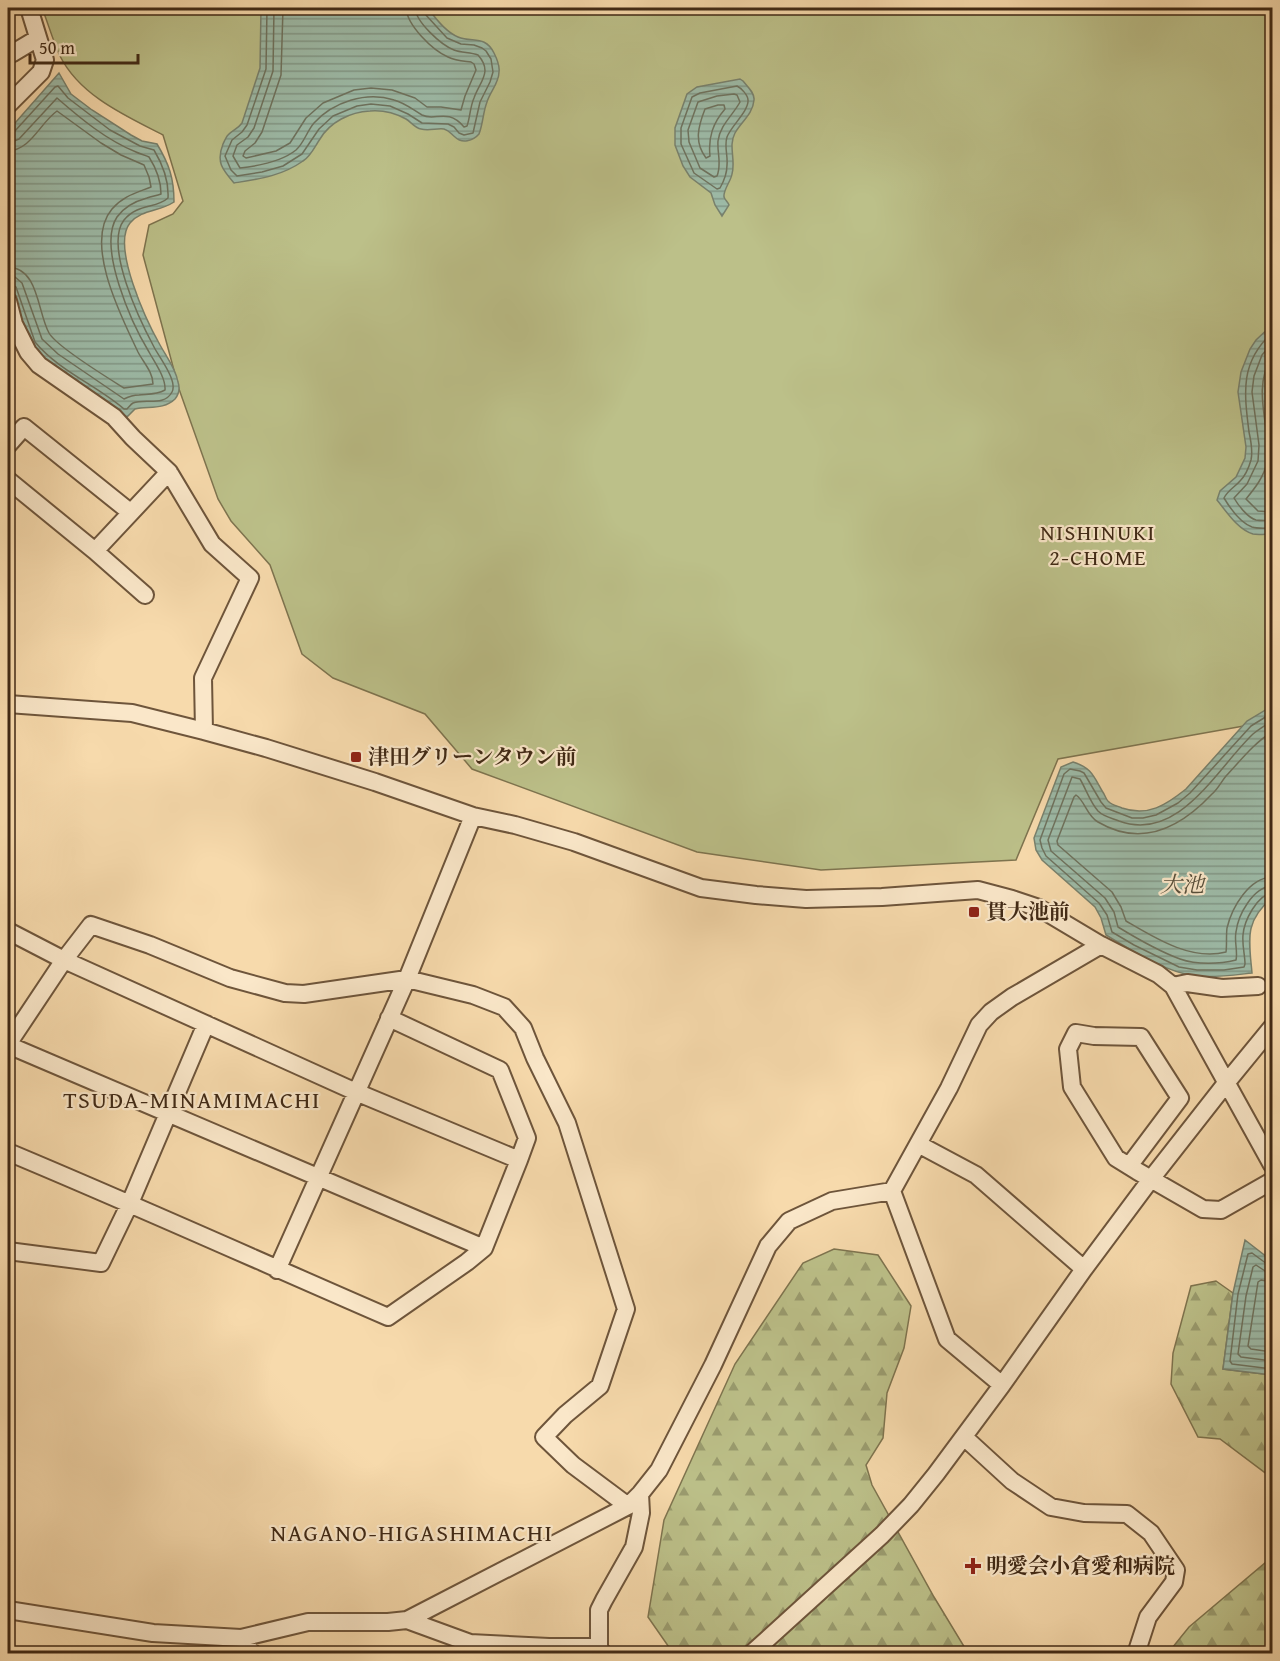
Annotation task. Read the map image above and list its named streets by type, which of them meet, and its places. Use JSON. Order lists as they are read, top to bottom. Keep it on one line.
{"districts":["NISHINUKI 2-CHOME","TSUDA-MINAMIMACHI","NAGANO-HIGASHIMACHI"],"water":["大池"],"places":{"transit":["津田グリーンタウン前","貫大池前"],"health":["明愛会小倉愛和病院"]},"scale_bar":"50 m"}
